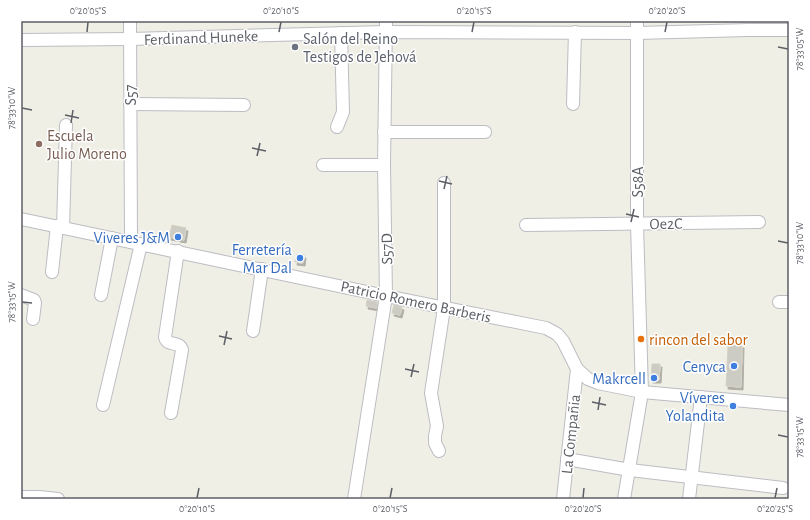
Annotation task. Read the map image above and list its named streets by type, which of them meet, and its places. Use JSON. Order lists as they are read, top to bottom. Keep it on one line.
{"streets":{"street":["Ferdinand Huneke","S57","S58A","Oe2C","S57D","Patricio Romero Barberis","La Compañia"]},"crossings":[["Ferdinand Huneke","S57"],["Ferdinand Huneke","S58A"],["Ferdinand Huneke","S57D"],["S57","Patricio Romero Barberis"],["S58A","Oe2C"],["S58A","Patricio Romero Barberis"],["S57D","Patricio Romero Barberis"],["Patricio Romero Barberis","La Compañia"]],"places":["Salón del Reino Testigos de Jehová","Escuela Julio Moreno","Viveres J&M","Ferretería Mar Dal","rincon del sabor","Cenyca","Makrcell","Víveres Yolandita"],"coordinates":["0°20'05\"S","0°20'10\"S","0°20'15\"S","0°20'20\"S","78°33'05\"W","78°33'10\"W","78°33'15\"W","0°20'25\"S"]}
